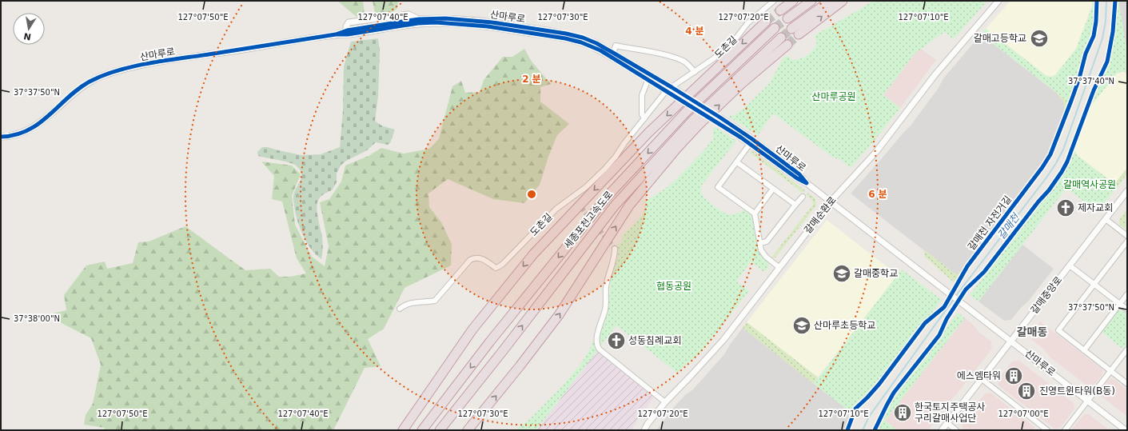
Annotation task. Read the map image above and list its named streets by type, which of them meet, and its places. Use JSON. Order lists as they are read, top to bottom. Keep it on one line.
{"streets":{"highway":["세종포천고속도로"],"street":["산마루로","도촌길","갈매순환로","갈매중앙로"],"cycle path":["갈매천 자전거길"]},"crossings":[["산마루로","도촌길"],["산마루로","갈매순환로"],["산마루로","갈매중앙로"]],"districts":["갈매동"],"water":["갈매천"],"parks":["산마루공원","갈매역사공원","협동공원"],"places":{"school or university":["갈매고등학교","갈매중학교","산마루초등학교"],"church":["제자교회","성동침례교회"],"building":["에스엠타워","진영트윈타워(B동)","한국토지주택공사 구리갈매사업단"]},"north":"bottom","coordinates":["127°07'50\"E","127°07'40\"E","127°07'30\"E","127°07'20\"E","127°07'10\"E","37°37'40\"N","37°37'50\"N","37°38'00\"N","127°07'00\"E"],"rings":["4 분","2 분","6 분"]}
